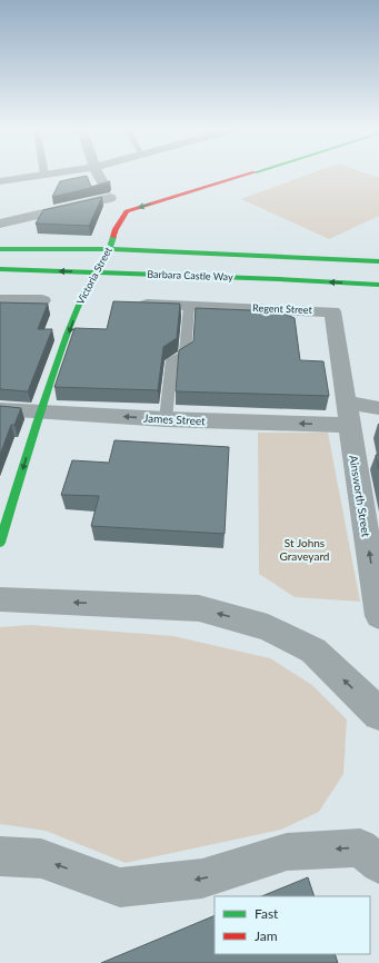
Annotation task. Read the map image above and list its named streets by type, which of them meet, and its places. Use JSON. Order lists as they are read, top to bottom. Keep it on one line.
{"streets":{"main road":["Victoria Street","Barbara Castle Way"],"street":["Regent Street","James Street","Ainsworth Street"]},"crossings":[["Victoria Street","Barbara Castle Way"],["Victoria Street","James Street"],["Regent Street","James Street"],["Regent Street","Ainsworth Street"],["James Street","Ainsworth Street"]],"one_way":["Victoria Street","Ainsworth Street"],"parks":["St Johns Graveyard"],"legend":["Fast","Jam"]}
